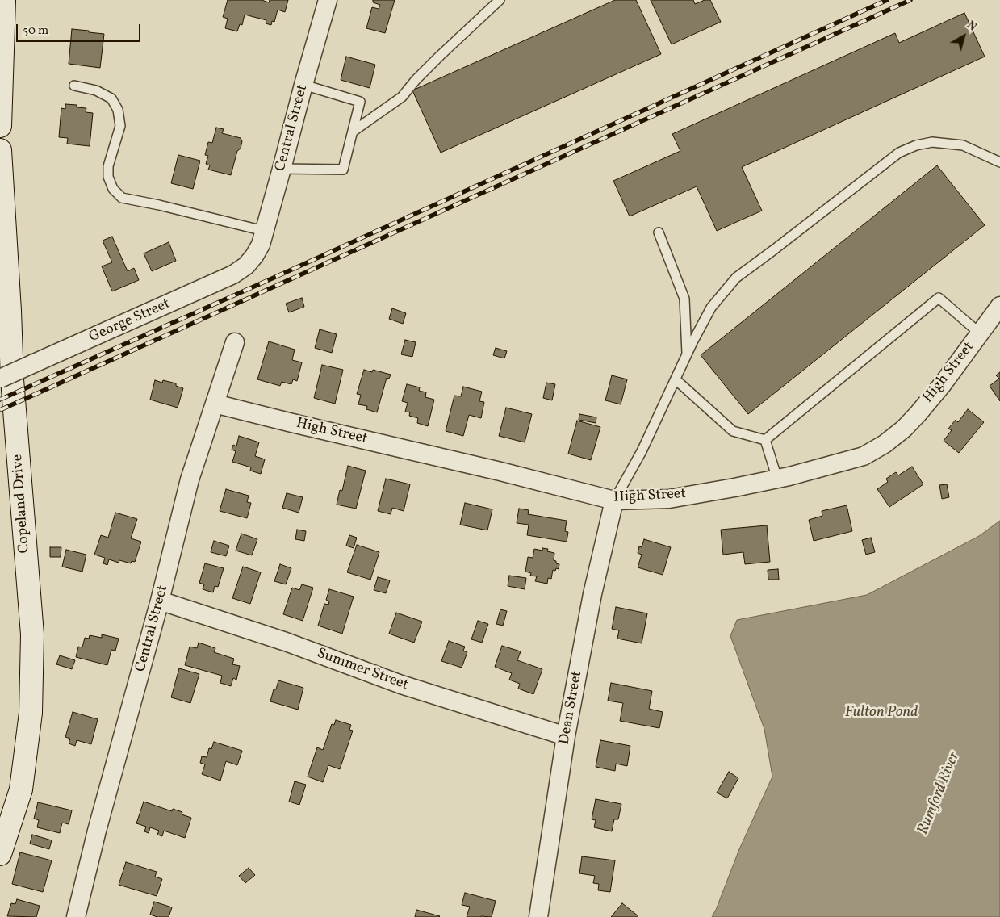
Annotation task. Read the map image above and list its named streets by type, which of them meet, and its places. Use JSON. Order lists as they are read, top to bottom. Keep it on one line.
{"streets":{"main road":["Copeland Drive"],"street":["Central Street","George Street","High Street","Summer Street","Dean Street"]},"crossings":[["Central Street","George Street"],["Central Street","High Street"],["Central Street","Summer Street"],["High Street","Dean Street"],["Summer Street","Dean Street"]],"water":["Fulton Pond","Rumford River"],"scale_bar":"50 m","north":"top right"}
